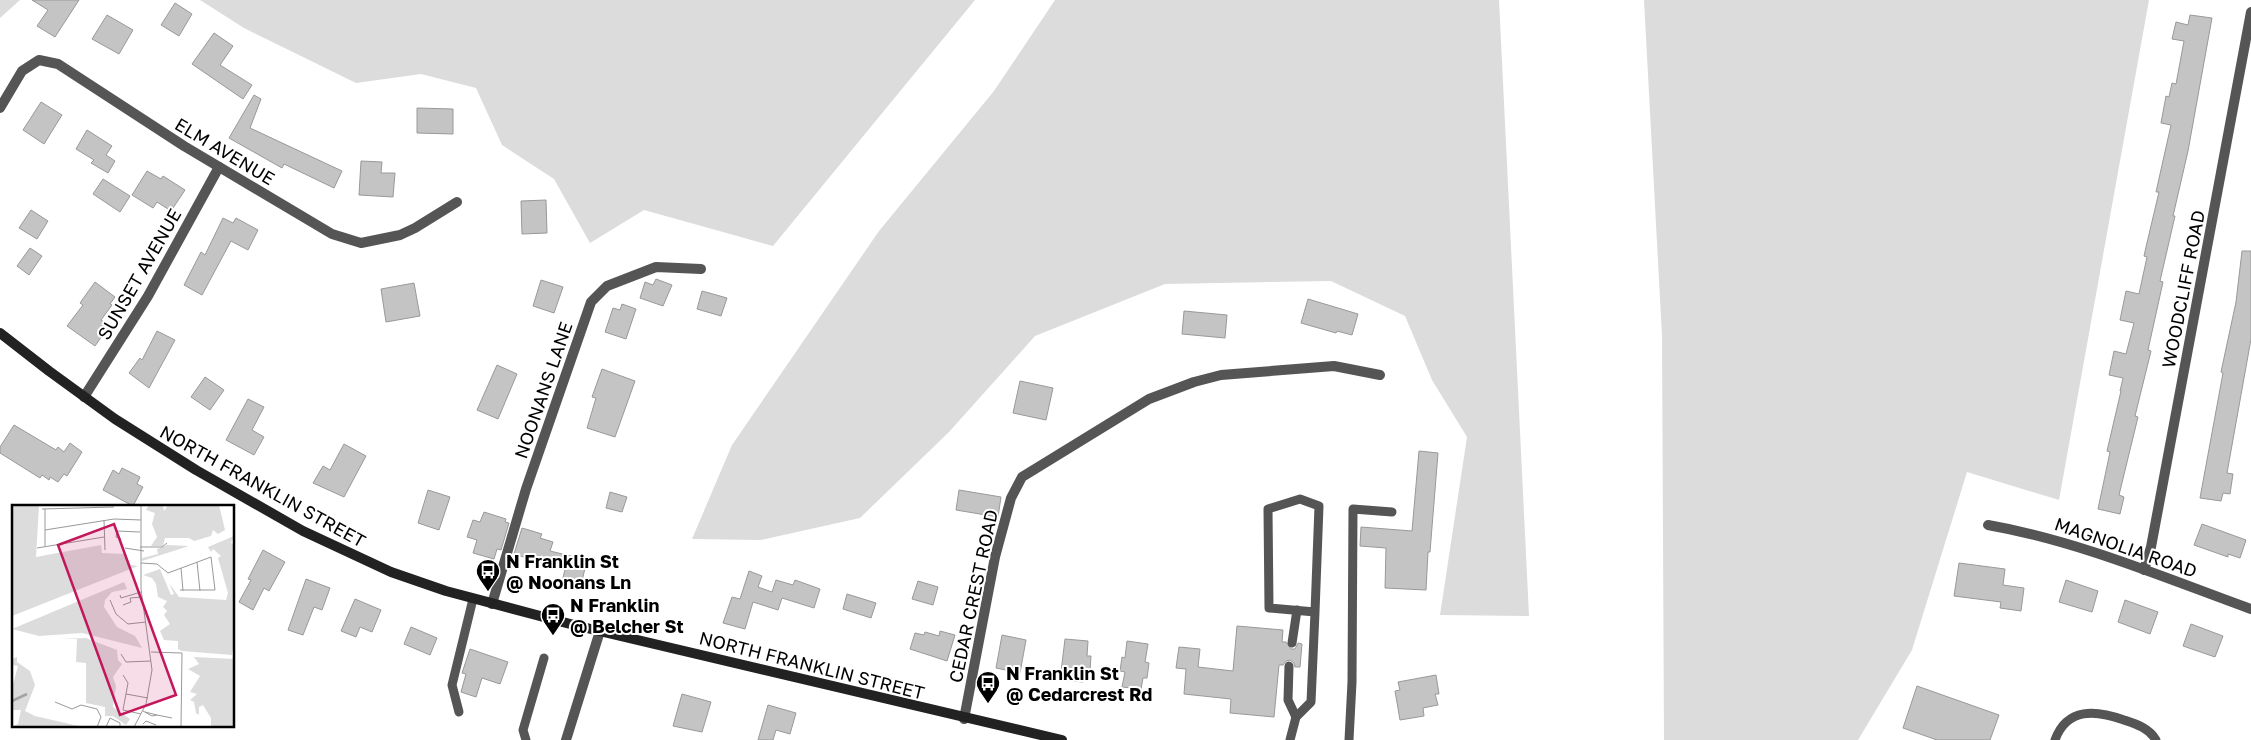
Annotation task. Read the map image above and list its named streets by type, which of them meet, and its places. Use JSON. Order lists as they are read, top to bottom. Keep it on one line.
{"streets":{"main road":["NORTH FRANKLIN STREET"],"street":["ELM AVENUE","SUNSET AVENUE","WOODCLIFF ROAD","NOONANS LANE","MAGNOLIA ROAD","CEDAR CREST ROAD"]},"crossings":[["ELM AVENUE","SUNSET AVENUE"],["SUNSET AVENUE","NORTH FRANKLIN STREET"],["WOODCLIFF ROAD","MAGNOLIA ROAD"],["NOONANS LANE","NORTH FRANKLIN STREET"],["NORTH FRANKLIN STREET","CEDAR CREST ROAD"]],"places":{"bus stop":["N Franklin St @ Noonans Ln","N Franklin @ Belcher St","N Franklin St @ Cedarcrest Rd"]}}
